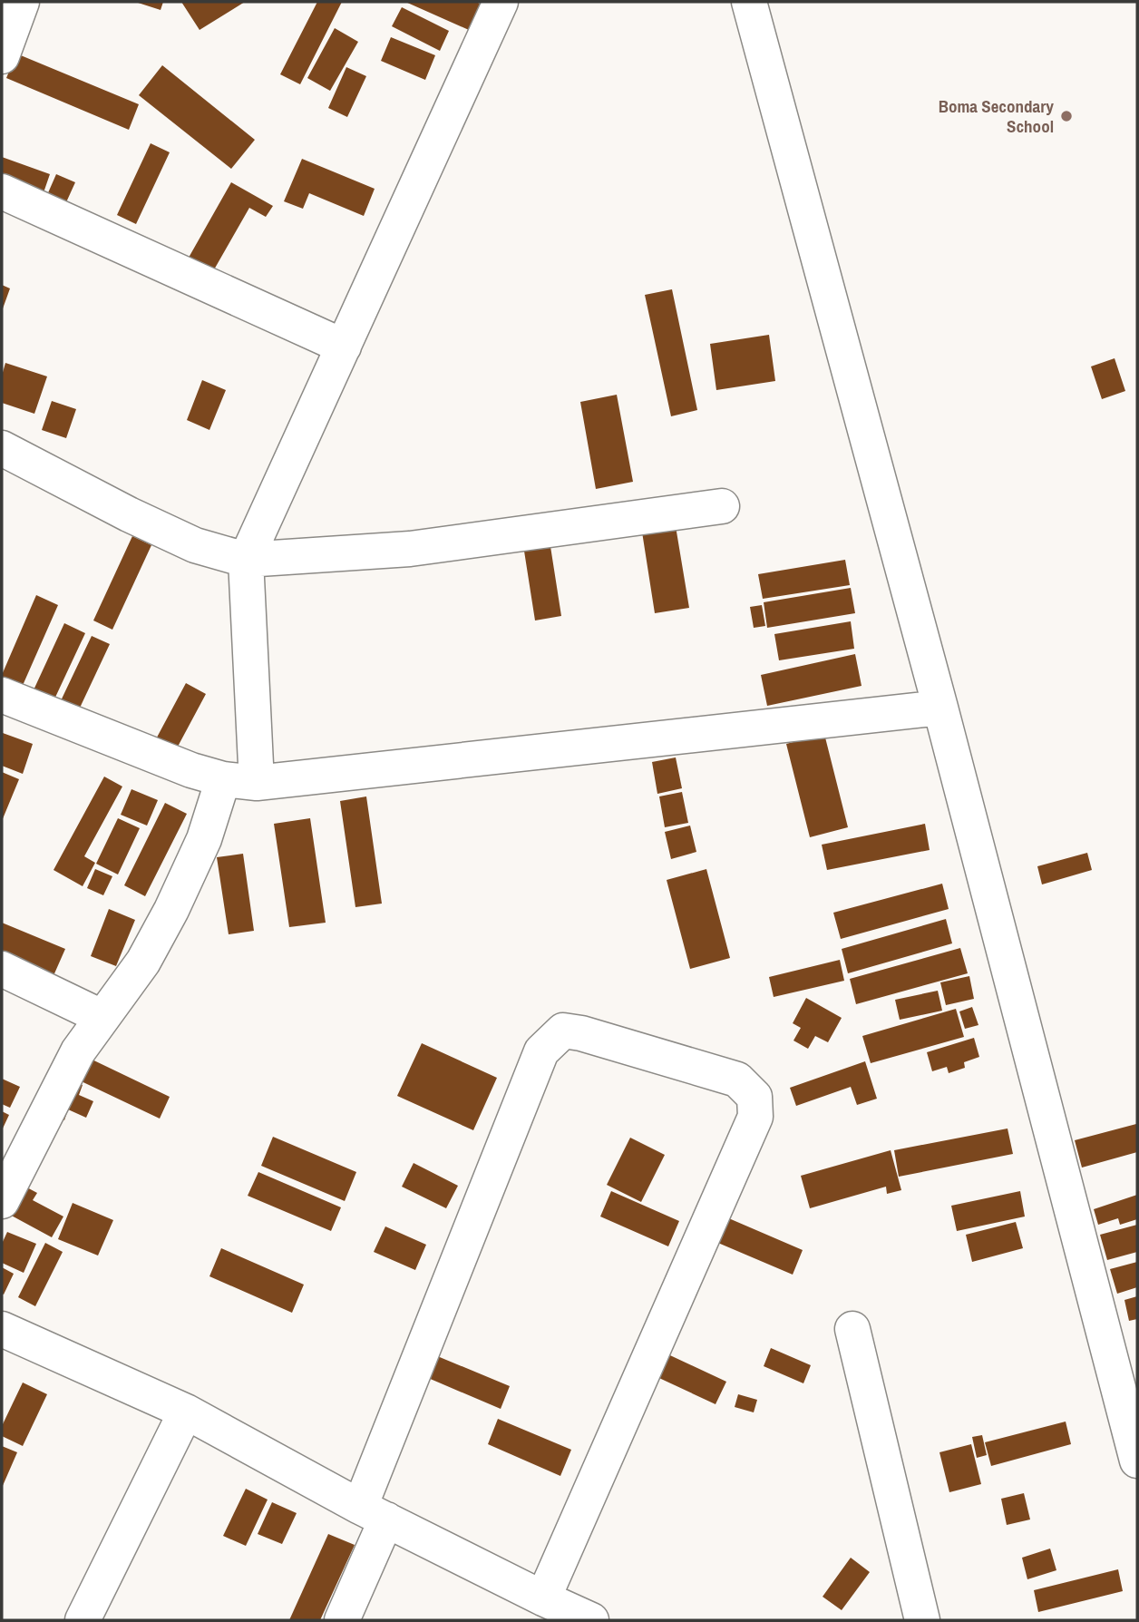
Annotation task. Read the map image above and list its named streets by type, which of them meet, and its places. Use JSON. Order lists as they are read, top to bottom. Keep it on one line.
{"places":["Boma Secondary School"]}
